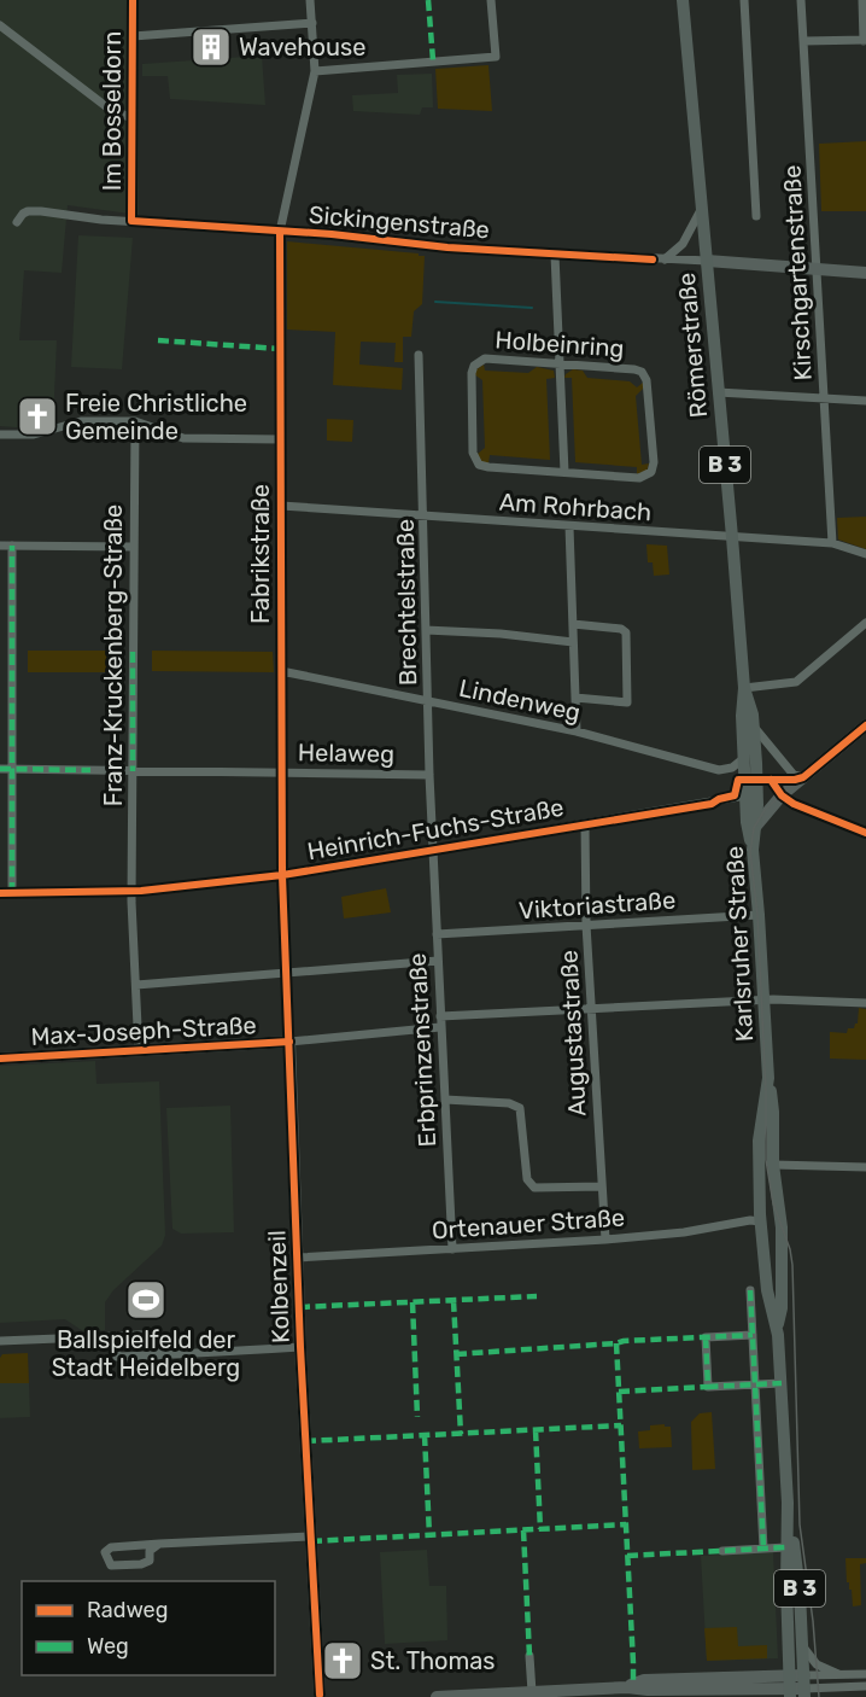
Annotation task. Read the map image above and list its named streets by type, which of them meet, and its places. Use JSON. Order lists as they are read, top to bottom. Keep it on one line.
{"streets":{"main road":["Römerstraße","B 3","Karlsruher Straße"],"street":["Im Bosseldorn","Sickingenstraße","Kirschgartenstraße","Holbeinring","Am Rohrbach","Fabrikstraße","Brechtelstraße","Franz-Kruckenberg-Straße","Lindenweg","Helaweg","Heinrich-Fuchs-Straße","Viktoriastraße","Max-Joseph-Straße","Augustastraße","Erbprinzenstraße","Ortenauer Straße","Kolbenzeil"]},"crossings":[["Im Bosseldorn","Sickingenstraße"],["Sickingenstraße","Kirschgartenstraße"],["Sickingenstraße","Römerstraße"],["Sickingenstraße","Fabrikstraße"],["Kirschgartenstraße","Am Rohrbach"],["Römerstraße","Am Rohrbach"],["Römerstraße","Lindenweg"],["Römerstraße","Heinrich-Fuchs-Straße"],["Römerstraße","Karlsruher Straße"],["B 3","Karlsruher Straße"],["B 3","Ortenauer Straße"],["Am Rohrbach","Fabrikstraße"],["Am Rohrbach","Brechtelstraße"],["Fabrikstraße","Lindenweg"],["Fabrikstraße","Helaweg"],["Fabrikstraße","Heinrich-Fuchs-Straße"],["Fabrikstraße","Kolbenzeil"],["Brechtelstraße","Lindenweg"],["Brechtelstraße","Helaweg"],["Brechtelstraße","Heinrich-Fuchs-Straße"],["Brechtelstraße","Erbprinzenstraße"],["Franz-Kruckenberg-Straße","Helaweg"],["Franz-Kruckenberg-Straße","Heinrich-Fuchs-Straße"],["Franz-Kruckenberg-Straße","Max-Joseph-Straße"],["Heinrich-Fuchs-Straße","Augustastraße"],["Heinrich-Fuchs-Straße","Erbprinzenstraße"],["Heinrich-Fuchs-Straße","Kolbenzeil"],["Viktoriastraße","Karlsruher Straße"],["Viktoriastraße","Augustastraße"],["Viktoriastraße","Erbprinzenstraße"],["Karlsruher Straße","Ortenauer Straße"],["Max-Joseph-Straße","Erbprinzenstraße"],["Max-Joseph-Straße","Kolbenzeil"],["Augustastraße","Ortenauer Straße"],["Erbprinzenstraße","Ortenauer Straße"],["Ortenauer Straße","Kolbenzeil"]],"places":{"building":["Wavehouse"],"church":["Freie Christliche Gemeinde","St. Thomas"],"sports":["Ballspielfeld der Stadt Heidelberg"]},"legend":["Radweg","Weg"]}
